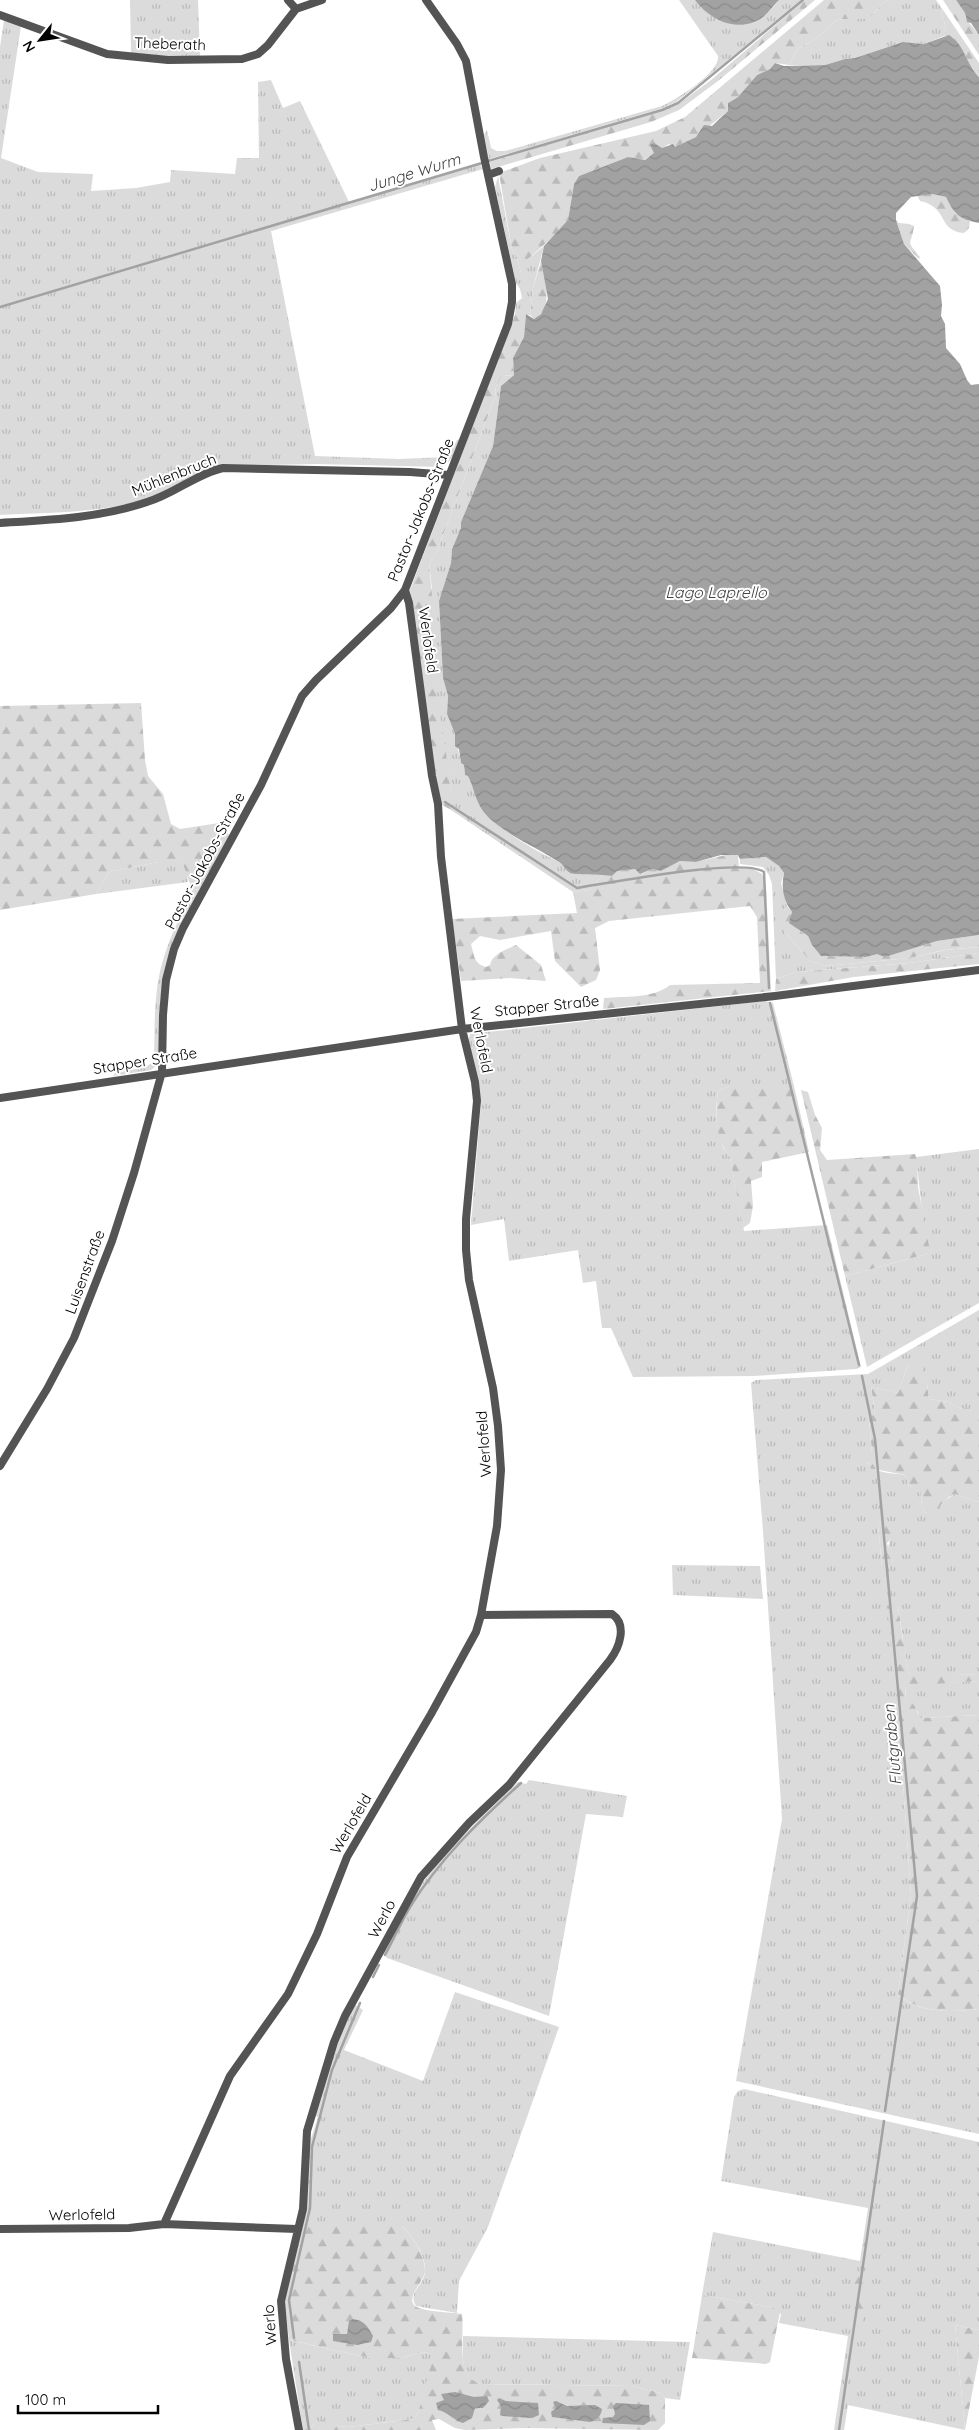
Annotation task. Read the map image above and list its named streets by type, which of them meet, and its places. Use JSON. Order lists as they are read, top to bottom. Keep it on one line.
{"streets":{"street":["Theberath","Mühlenbruch","Pastor-Jakobs-Straße","Werlofeld","Stapper Straße","Luisenstraße","Werlo"]},"crossings":[["Mühlenbruch","Pastor-Jakobs-Straße"],["Pastor-Jakobs-Straße","Werlofeld"],["Pastor-Jakobs-Straße","Stapper Straße"],["Pastor-Jakobs-Straße","Luisenstraße"],["Werlofeld","Stapper Straße"],["Werlofeld","Werlo"],["Stapper Straße","Luisenstraße"]],"water":["Junge Wurm","Lago Laprello","Flutgraben"],"scale_bar":"100 m","north":"bottom left"}
